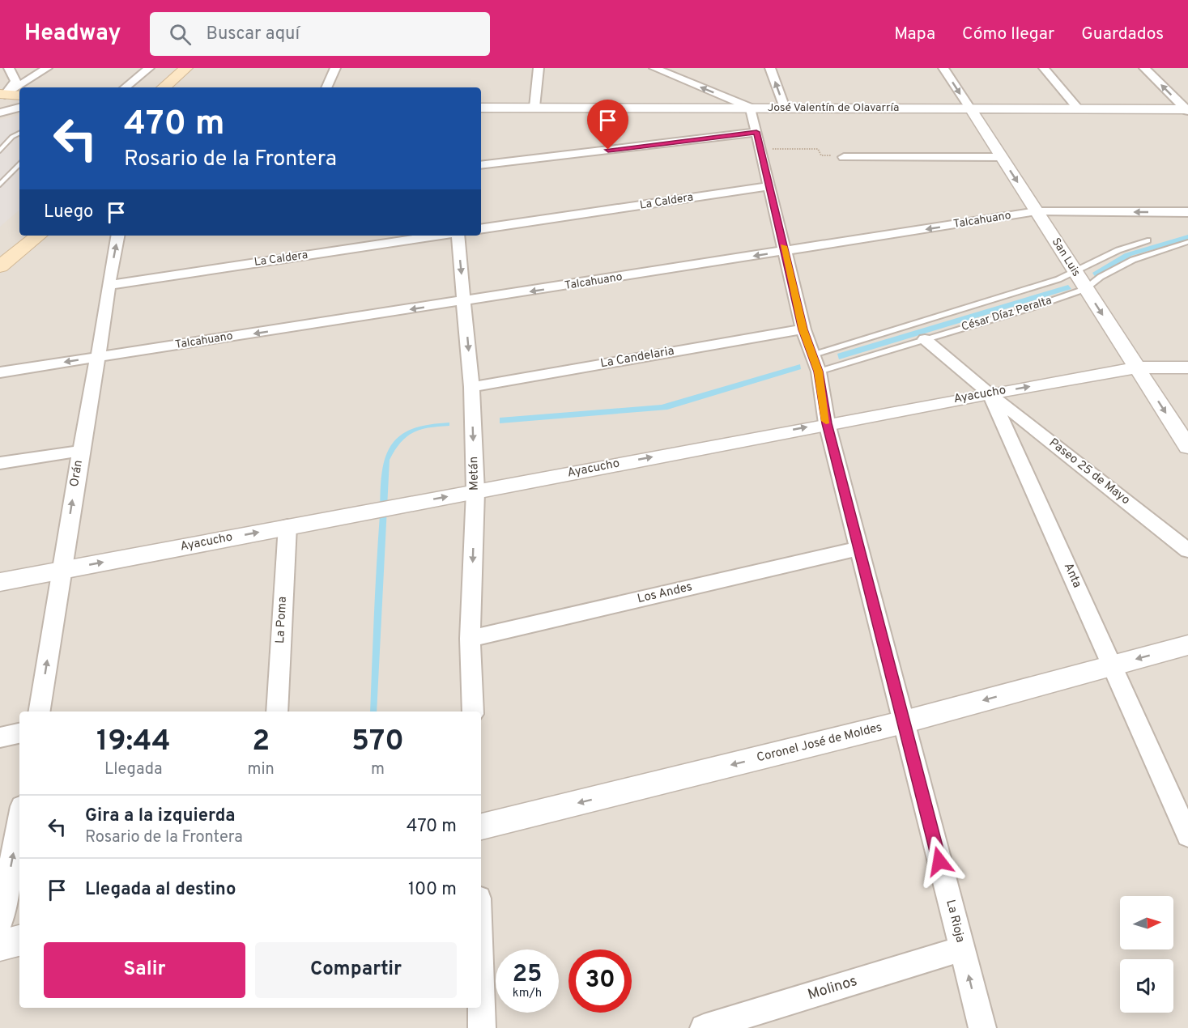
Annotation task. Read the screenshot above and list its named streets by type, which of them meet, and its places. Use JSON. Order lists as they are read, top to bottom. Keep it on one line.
{"streets":{"street":["José Valentín de Olavarría","La Caldera","Talcahuano","San Luis","La Candelaria","Ayacucho","Paseo 25 de Mayo","Orán","Metán","Anta","Los Andes","La Poma","Coronel José de Moldes","La Rioja","Molinos"],"lane":["César Díaz Peralta"]},"crossings":[["José Valentín de Olavarría","San Luis"],["José Valentín de Olavarría","La Rioja"],["La Caldera","Orán"],["La Caldera","La Rioja"],["Talcahuano","San Luis"],["Talcahuano","Orán"],["Talcahuano","Metán"],["Talcahuano","La Rioja"],["San Luis","César Díaz Peralta"],["San Luis","Ayacucho"],["César Díaz Peralta","Anta"],["César Díaz Peralta","La Rioja"],["La Candelaria","Metán"],["La Candelaria","La Rioja"],["Ayacucho","Paseo 25 de Mayo"],["Ayacucho","Orán"],["Ayacucho","Metán"],["Ayacucho","Anta"],["Ayacucho","La Poma"],["Ayacucho","La Rioja"],["Paseo 25 de Mayo","Anta"],["Metán","Los Andes"],["Anta","Coronel José de Moldes"],["Los Andes","La Rioja"],["Coronel José de Moldes","La Rioja"],["La Rioja","Molinos"]],"one_way":["San Luis","Ayacucho","Orán","Metán","Coronel José de Moldes"],"north":"right","page":{"header":"Headway","search":"Buscar aquí","nav":["Mapa","Cómo llegar","Guardados"],"turn":["470 m","Rosario de la Frontera"],"then":"Luego","eta":["19:44","Llegada","2","min","570","m"],"list":[{"name":"Gira a la izquierda","note":"Rosario de la Frontera","value":"470 m"},{"name":"Llegada al destino","value":"100 m"}],"buttons":["Salir","Compartir"],"speed":"25 km/h","limit":"30"}}
